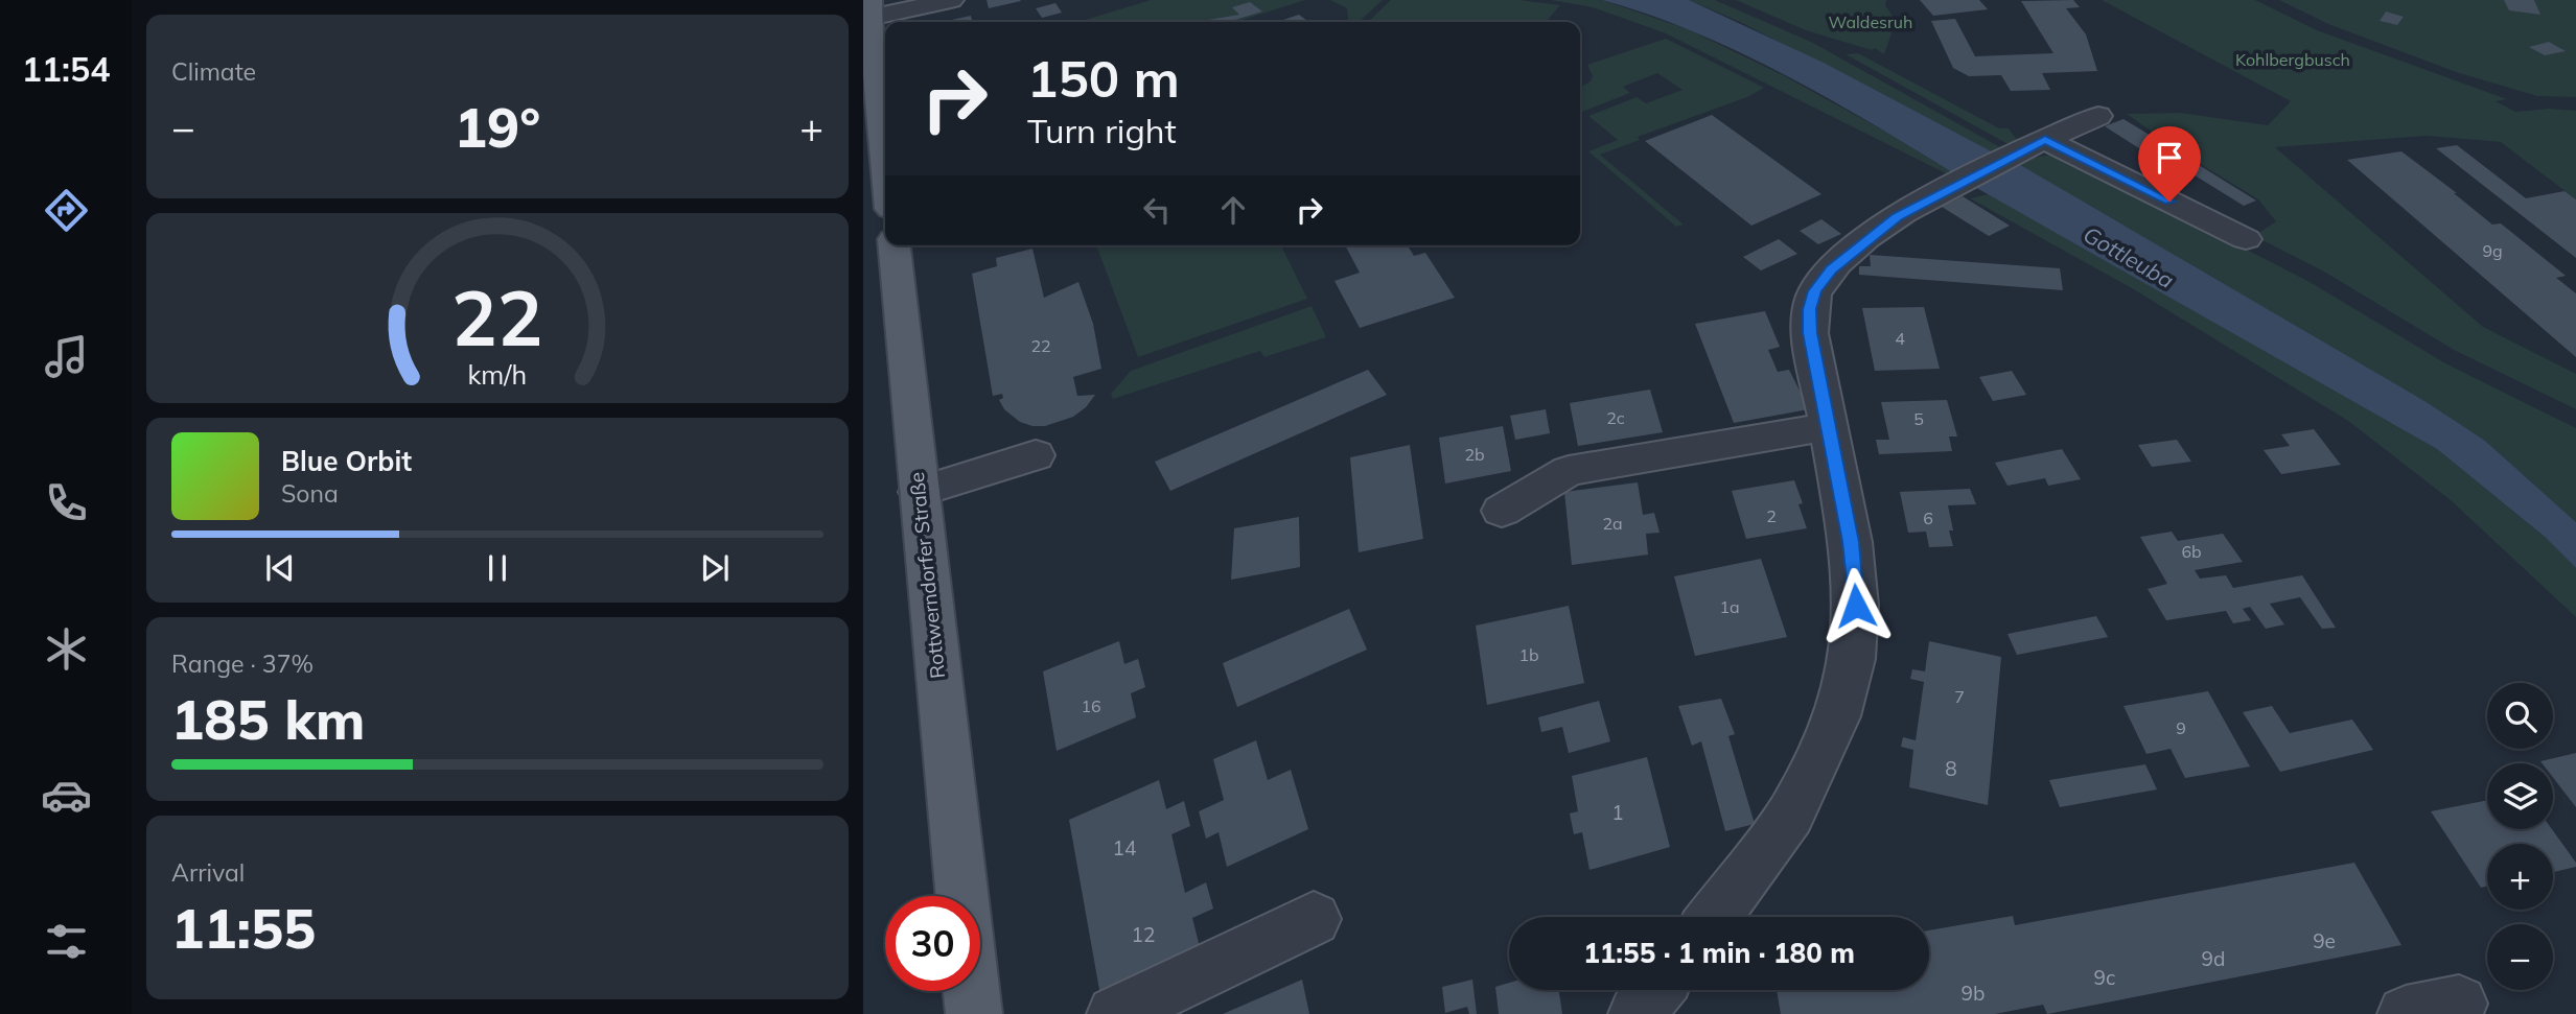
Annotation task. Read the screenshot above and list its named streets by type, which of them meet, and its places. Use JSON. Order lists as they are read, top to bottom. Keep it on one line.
{"streets":{"main road":["Rottwerndorfer Straße"]},"water":["Gottleuba"],"parks":["Waldesruh","Kohlbergbusch"],"house_numbers":["9g","4","22","2c","5","2b","2","6","2a","6b","1a","1b","7","16","9","8","1","14","12","9e","9d","9c","9b"],"page":{"tabs":"11:54","tile":["Climate",["Range · 37%","185 km"],["Arrival","11:55"]],"turn":["150 m","Turn right"],"heat":["−","19°","+"],"song":["Blue Orbit","Sona"],"map_buttons":["+","−"],"limit":"30","trip":"11:55 · 1 min · 180 m","gauge":["22","km/h"]}}
